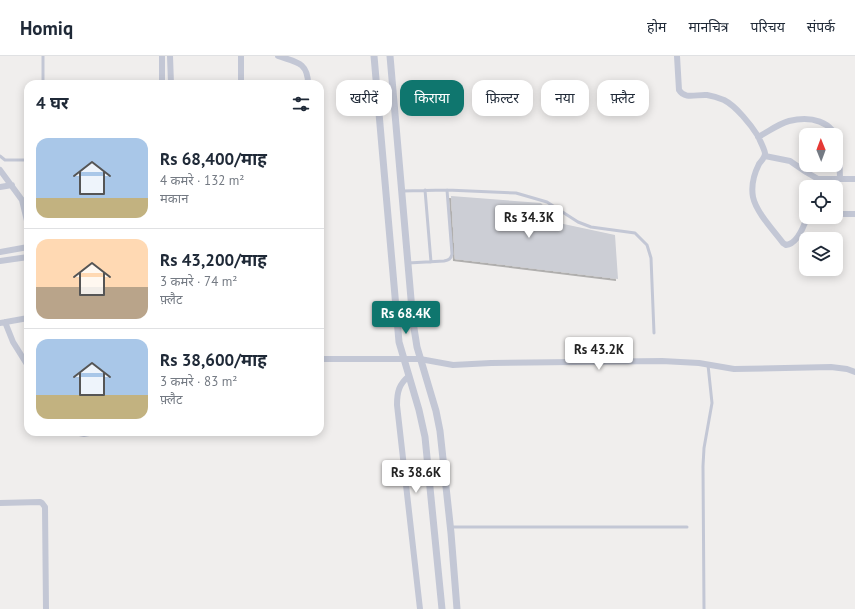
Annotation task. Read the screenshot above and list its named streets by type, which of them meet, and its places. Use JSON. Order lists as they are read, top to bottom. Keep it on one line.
{"north":"top","page":{"header":"Homiq","nav":["होम","मानचित्र","परिचय","संपर्क"],"chip":["खरीदें","किराया","फ़िल्टर","नया","फ़्लैट"],"heading":"4 घर","list":[{"name":"Rs 68,400/माह","note":"4 कमरे · 132 m² · मकान"},{"name":"Rs 43,200/माह","note":"3 कमरे · 74 m² · फ़्लैट"},{"name":"Rs 38,600/माह","note":"3 कमरे · 83 m² · फ़्लैट"}],"price":["Rs 34.3K","Rs 68.4K","Rs 43.2K","Rs 38.6K"]}}
